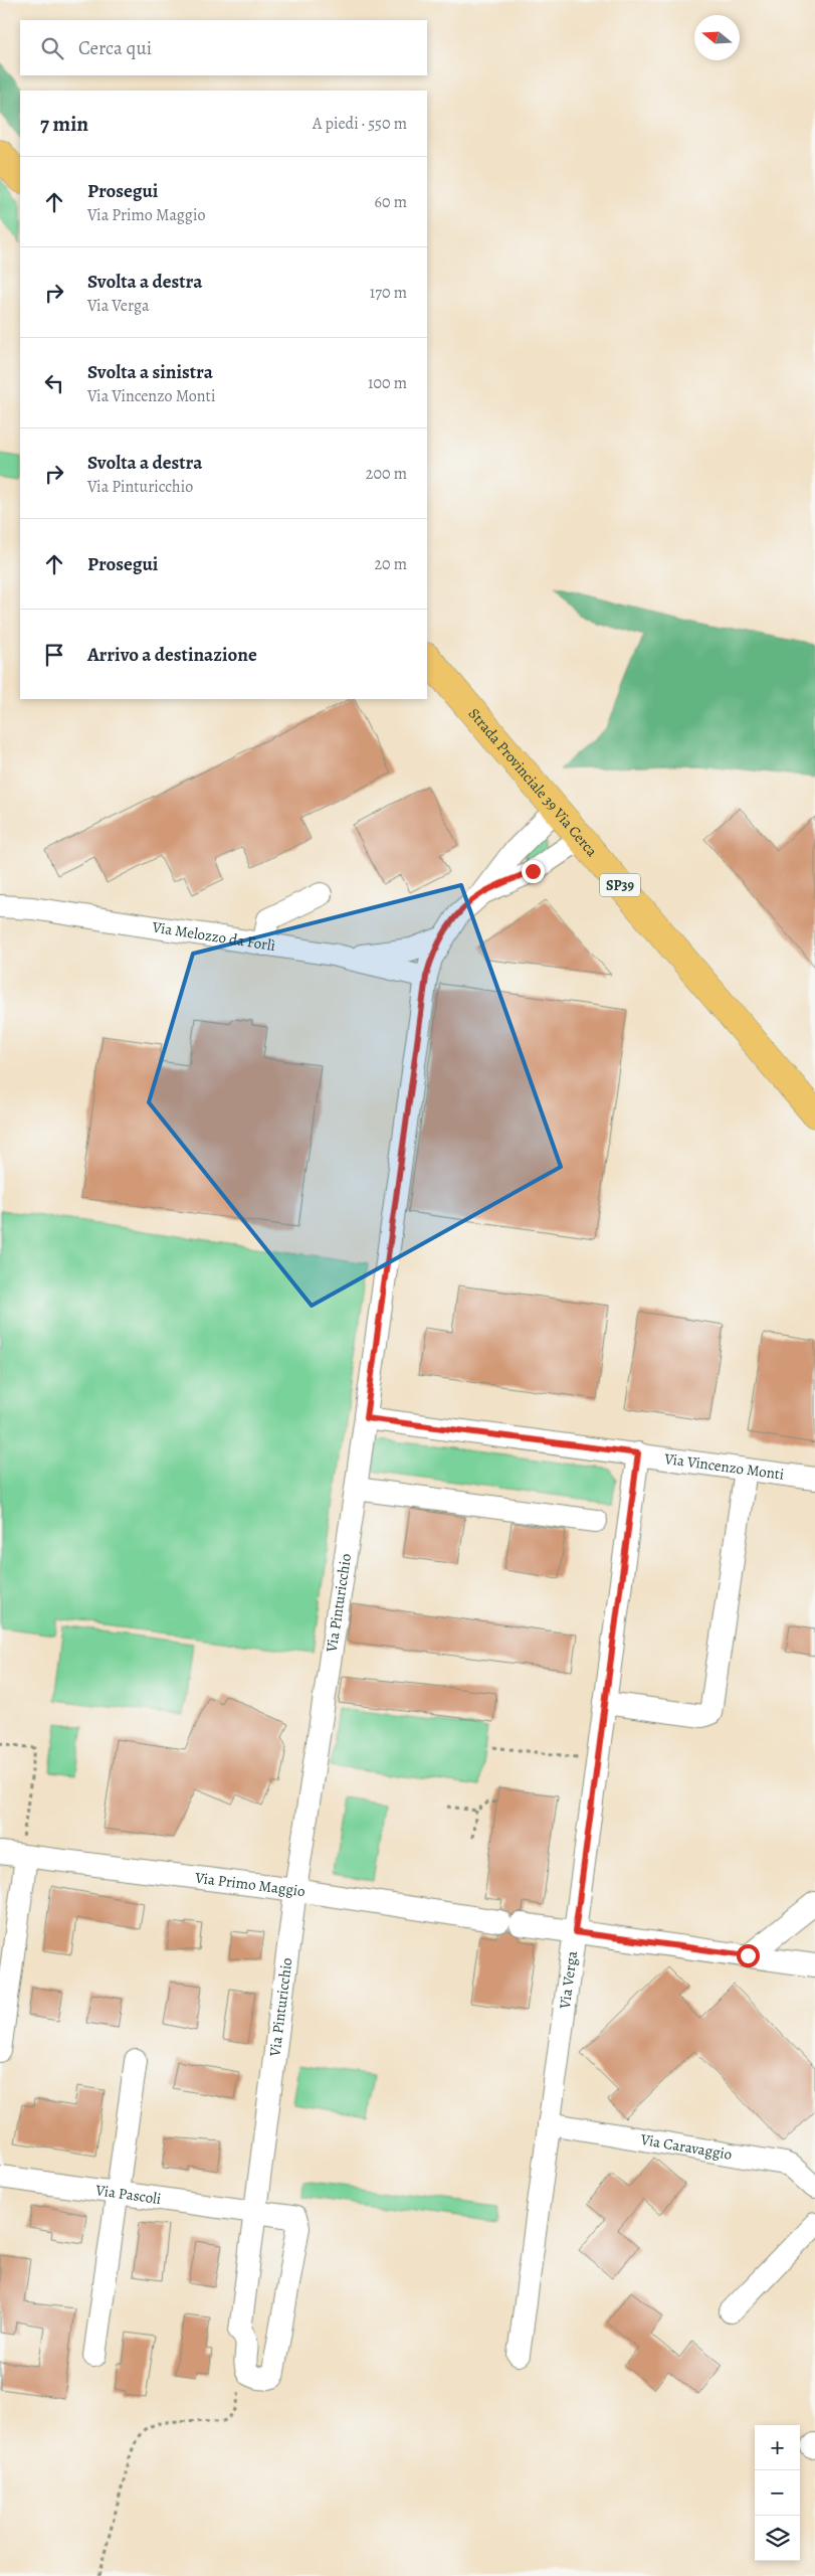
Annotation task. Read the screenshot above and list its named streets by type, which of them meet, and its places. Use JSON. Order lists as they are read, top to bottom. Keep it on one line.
{"streets":{"main road":["Strada Provinciale 39 Via Cerca","SP39"],"street":["Via Melozzo da Forlì","Via Vincenzo Monti","Via Pinturicchio","Via Primo Maggio","Via Verga","Via Caravaggio","Via Pascoli"]},"crossings":[["Via Melozzo da Forlì","Via Pinturicchio"],["Via Vincenzo Monti","Via Pinturicchio"],["Via Vincenzo Monti","Via Verga"],["Via Pinturicchio","Via Primo Maggio"],["Via Pinturicchio","Via Pascoli"],["Via Primo Maggio","Via Verga"],["Via Verga","Via Caravaggio"]],"north":"left","page":{"search":"Cerca qui","heading":["7 min","A piedi · 550 m"],"list":[["Prosegui","Via Primo Maggio","60 m"],["Svolta a destra","Via Verga","170 m"],["Svolta a sinistra","Via Vincenzo Monti","100 m"],["Svolta a destra","Via Pinturicchio","200 m"],["Prosegui","20 m"],"Arrivo a destinazione"],"map_buttons":["+","−"]}}
